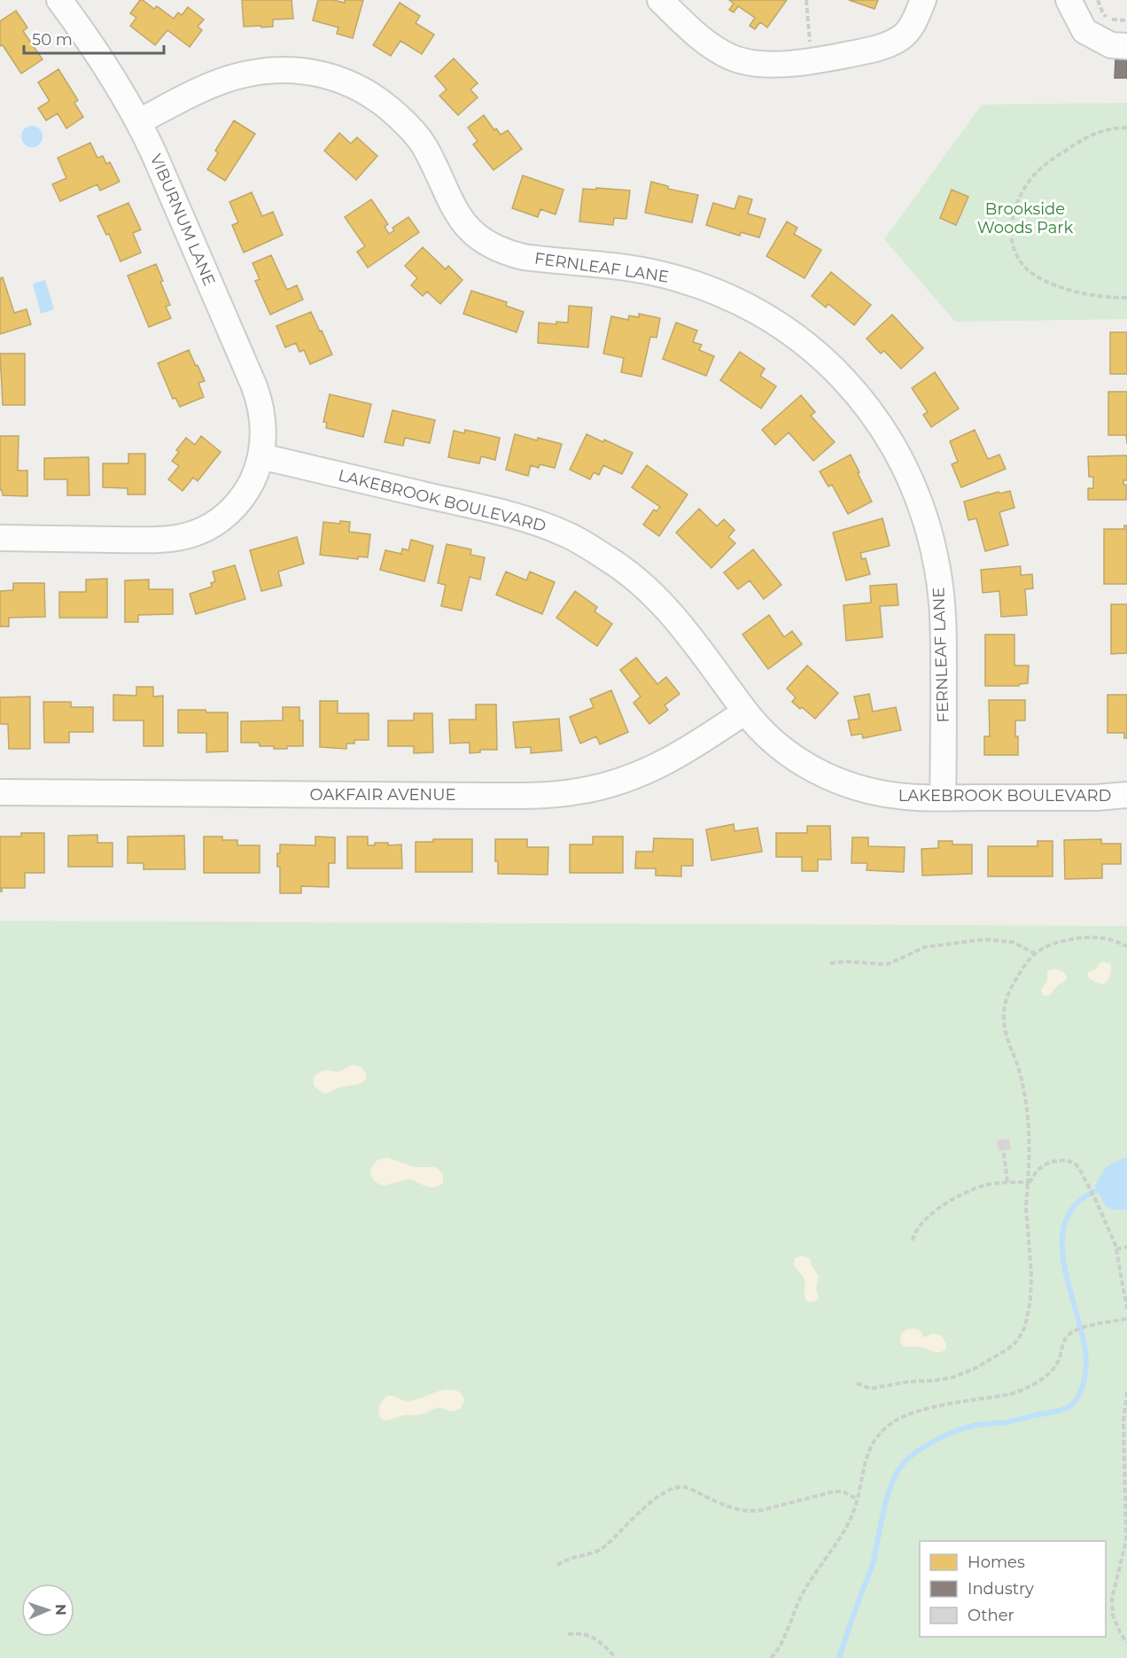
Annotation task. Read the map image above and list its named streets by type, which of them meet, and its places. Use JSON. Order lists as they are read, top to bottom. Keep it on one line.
{"streets":{"street":["VIBURNUM LANE","FERNLEAF LANE","LAKEBROOK BOULEVARD","OAKFAIR AVENUE"]},"crossings":[["VIBURNUM LANE","FERNLEAF LANE"],["VIBURNUM LANE","LAKEBROOK BOULEVARD"],["FERNLEAF LANE","LAKEBROOK BOULEVARD"],["LAKEBROOK BOULEVARD","OAKFAIR AVENUE"]],"parks":["Brookside Woods Park"],"legend":["Homes","Industry","Other"],"scale_bar":"50 m","north":"right"}
